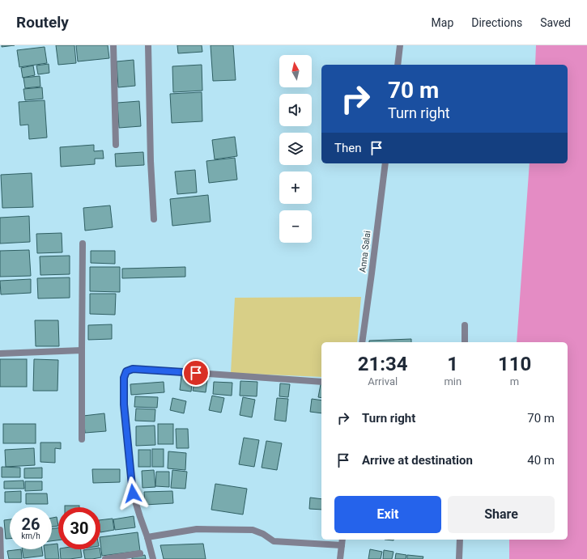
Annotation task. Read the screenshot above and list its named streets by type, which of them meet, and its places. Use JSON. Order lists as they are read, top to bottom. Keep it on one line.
{"streets":{"street":["Anna Salai"]},"north":"top","page":{"header":"Routely","nav":["Map","Directions","Saved"],"map_buttons":["+","−"],"turn":["70 m","Turn right"],"then":"Then","eta":["21:34","Arrival","1","min","110","m"],"list":[{"name":"Turn right","value":"70 m"},{"name":"Arrive at destination","value":"40 m"}],"buttons":["Exit","Share"],"speed":"26 km/h","limit":"30"}}
